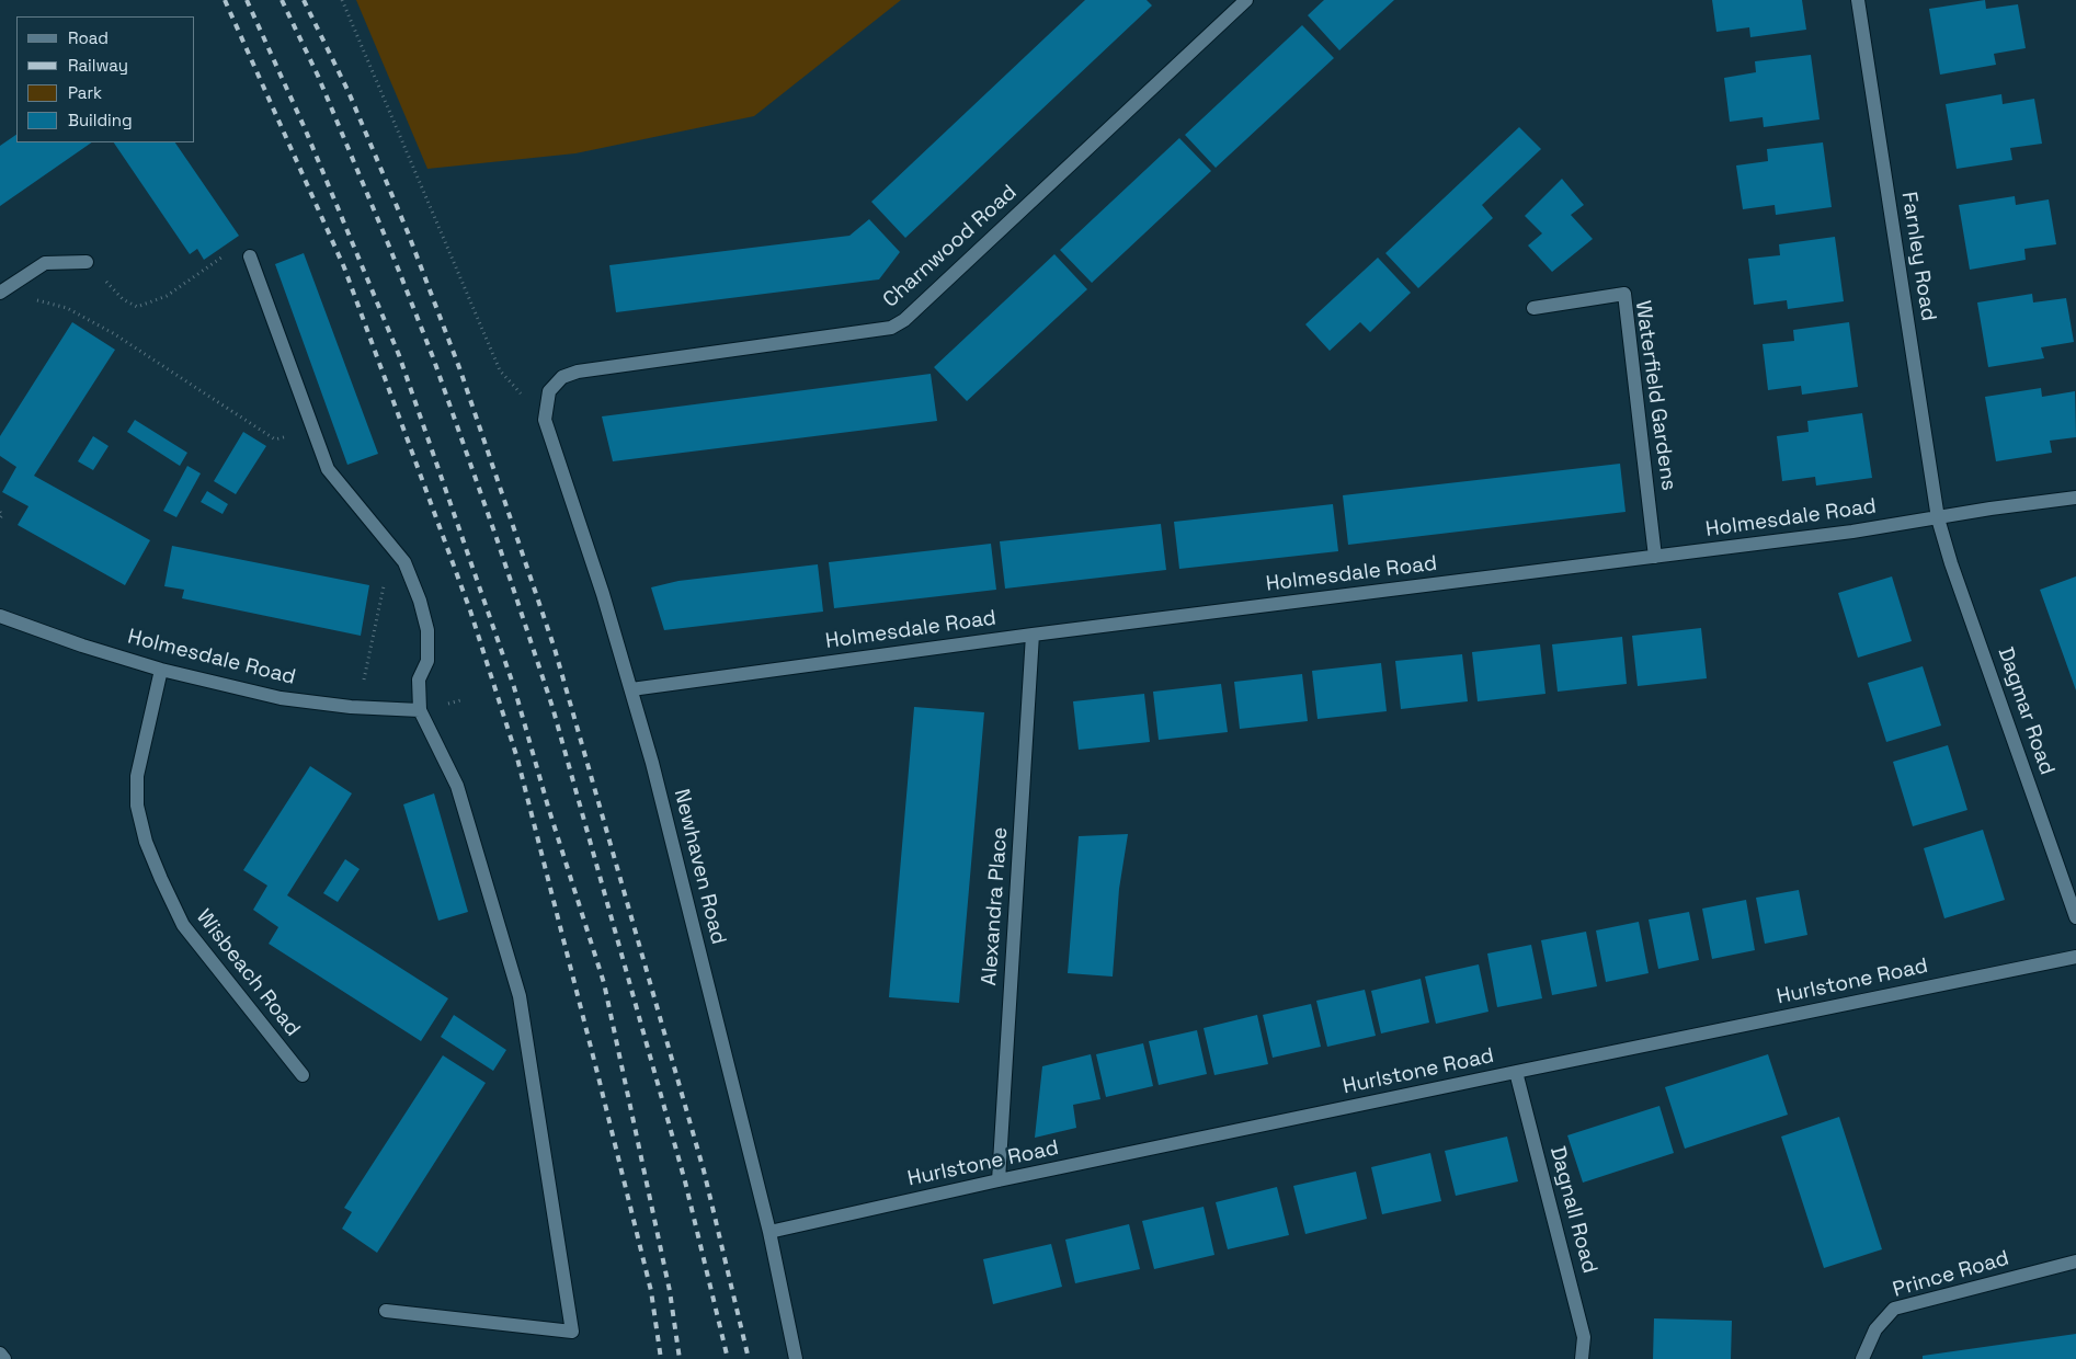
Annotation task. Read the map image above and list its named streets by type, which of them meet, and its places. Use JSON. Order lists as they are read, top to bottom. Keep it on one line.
{"streets":{"street":["Charnwood Road","Farnley Road","Waterfield Gardens","Holmesdale Road","Dagmar Road","Newhaven Road","Alexandra Place","Wisbeach Road","Hurlstone Road","Dagnall Road","Prince Road"]},"crossings":[["Charnwood Road","Newhaven Road"],["Farnley Road","Holmesdale Road"],["Farnley Road","Dagmar Road"],["Waterfield Gardens","Holmesdale Road"],["Holmesdale Road","Dagmar Road"],["Holmesdale Road","Newhaven Road"],["Holmesdale Road","Alexandra Place"],["Holmesdale Road","Wisbeach Road"],["Newhaven Road","Hurlstone Road"],["Alexandra Place","Hurlstone Road"],["Hurlstone Road","Dagnall Road"]],"legend":["Road","Railway","Park","Building"]}
